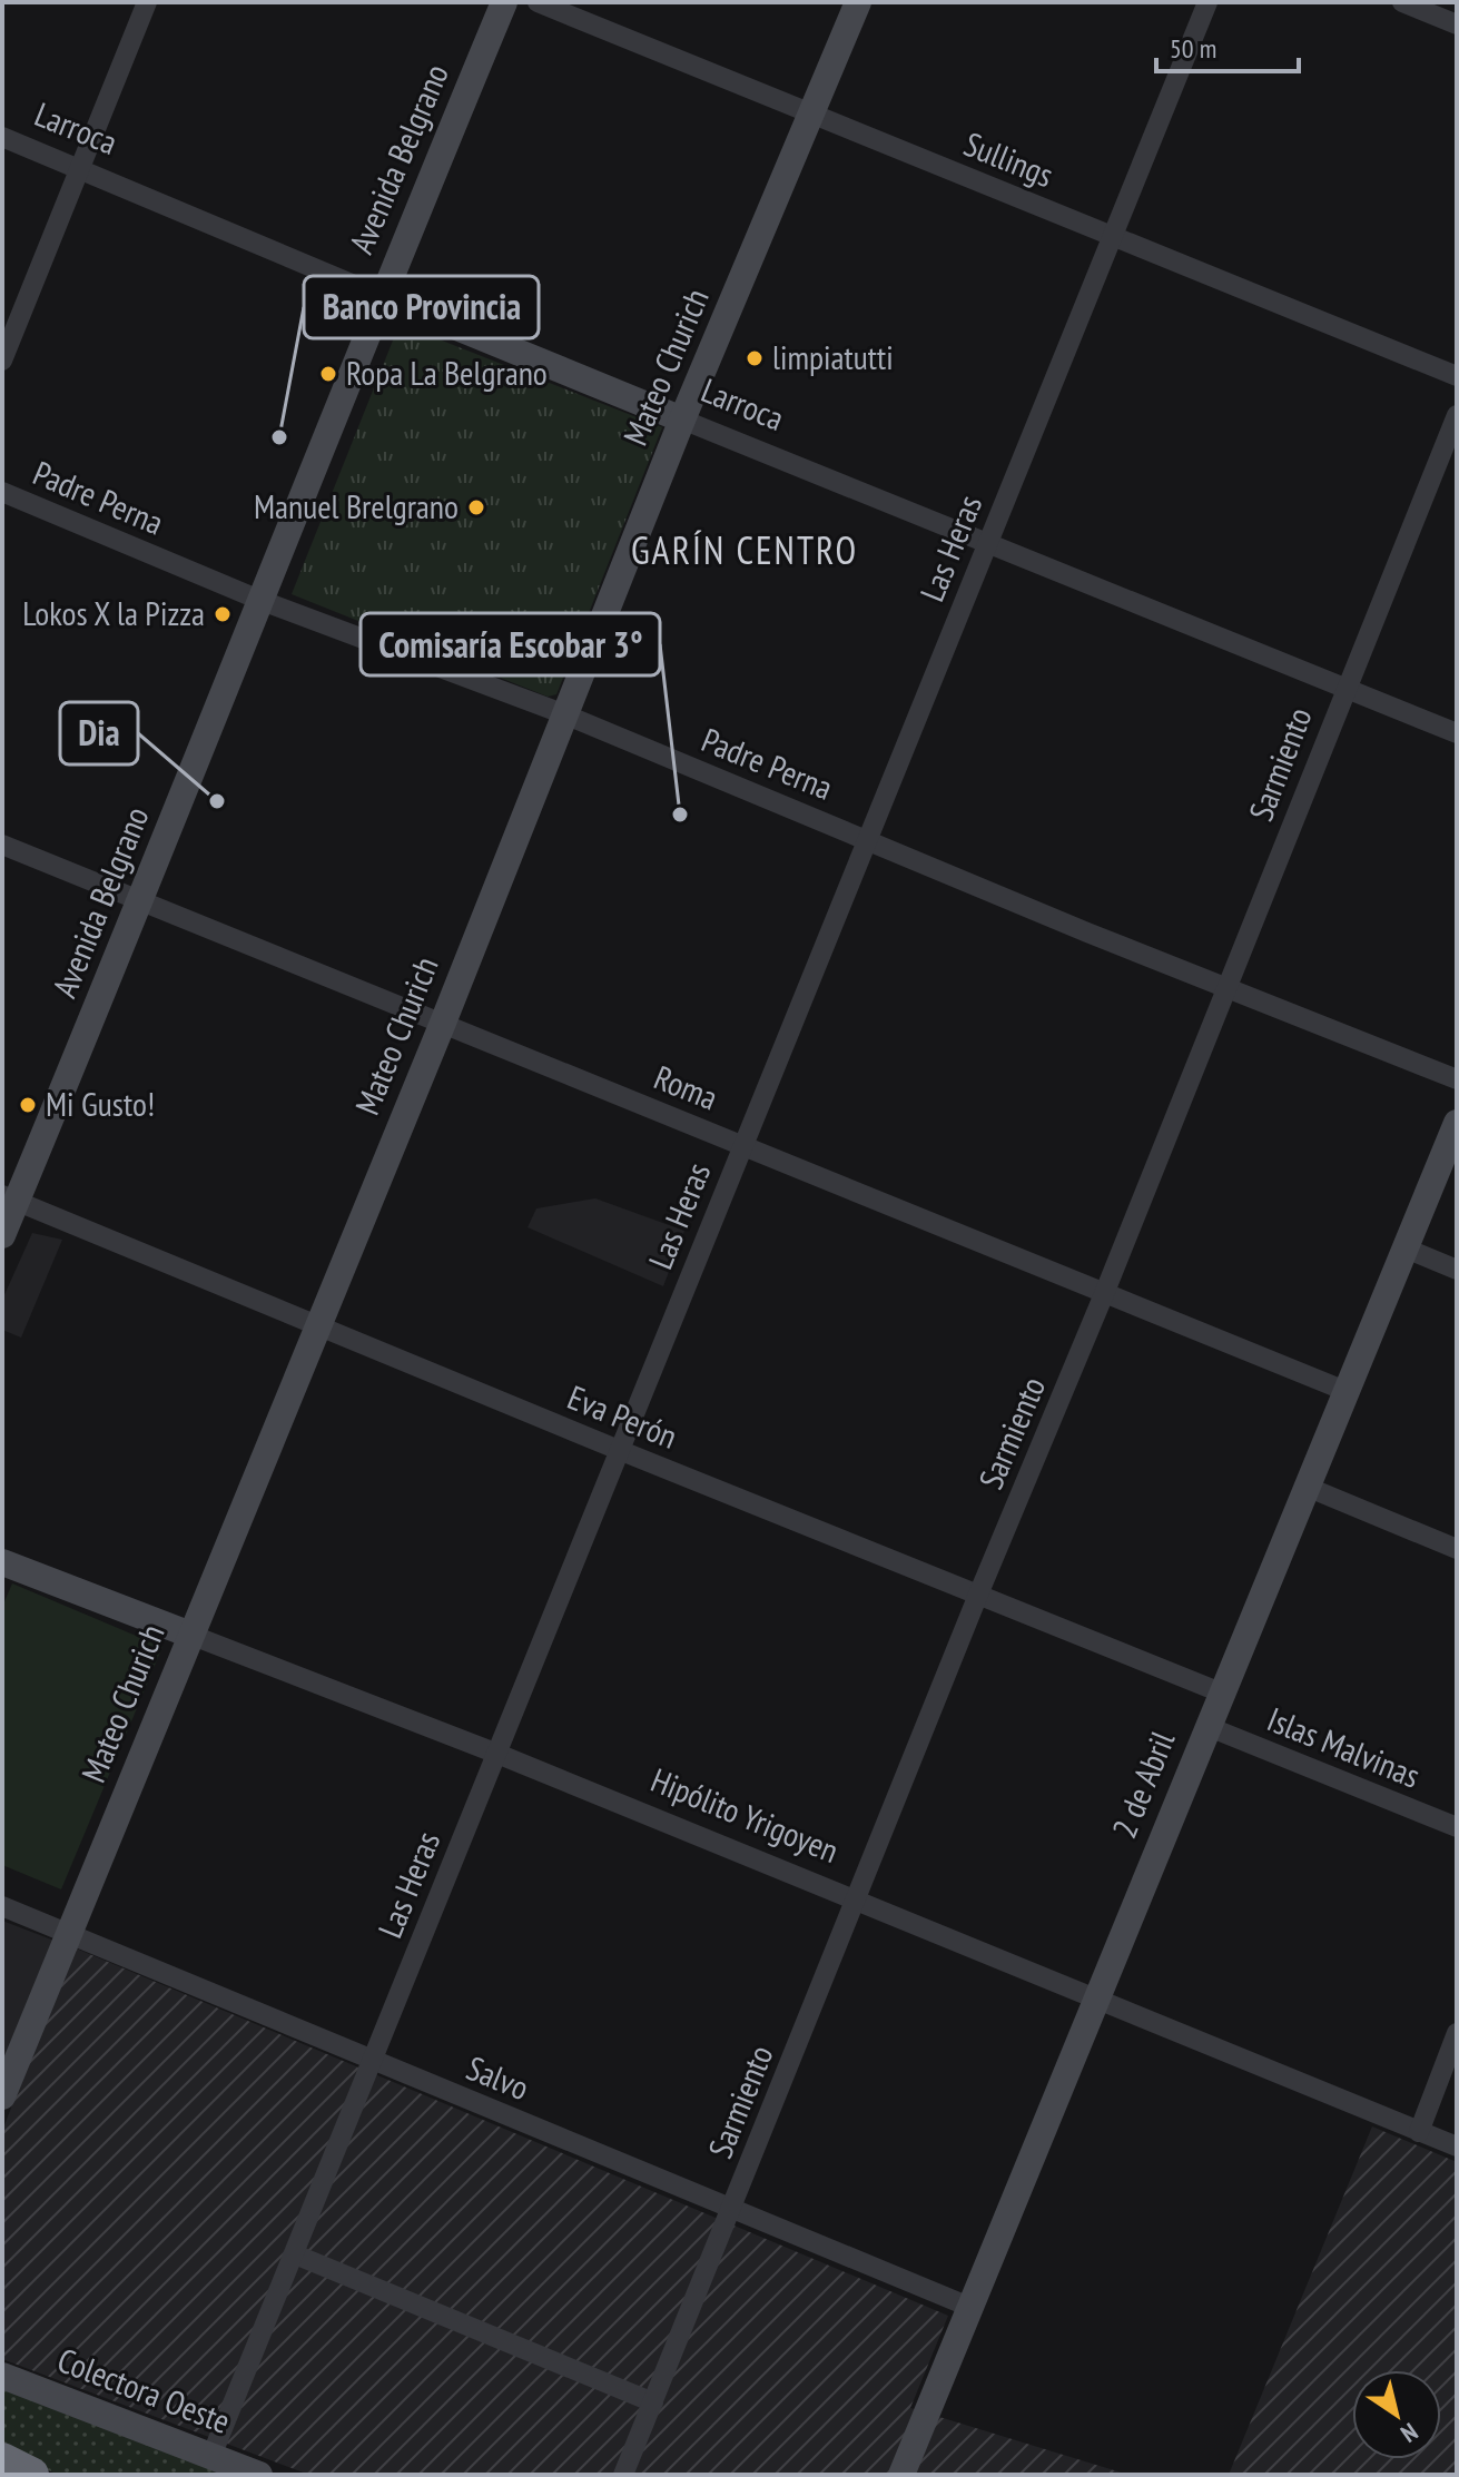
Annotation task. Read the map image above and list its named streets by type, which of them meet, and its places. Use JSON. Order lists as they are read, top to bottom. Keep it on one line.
{"streets":{"street":["Larroca","Avenida Belgrano","Sullings","Mateo Churich","Padre Perna","Las Heras","Sarmiento","Roma","Eva Perón","Islas Malvinas","2 de Abril","Hipólito Yrigoyen","Salvo","Colectora Oeste"]},"crossings":[["Larroca","Avenida Belgrano"],["Larroca","Mateo Churich"],["Larroca","Las Heras"],["Larroca","Sarmiento"],["Avenida Belgrano","Padre Perna"],["Avenida Belgrano","Roma"],["Avenida Belgrano","Eva Perón"],["Sullings","Mateo Churich"],["Sullings","Las Heras"],["Mateo Churich","Padre Perna"],["Mateo Churich","Roma"],["Mateo Churich","Eva Perón"],["Mateo Churich","Hipólito Yrigoyen"],["Mateo Churich","Salvo"],["Padre Perna","Las Heras"],["Padre Perna","Sarmiento"],["Las Heras","Roma"],["Las Heras","Eva Perón"],["Las Heras","Hipólito Yrigoyen"],["Las Heras","Salvo"],["Las Heras","Colectora Oeste"],["Sarmiento","Roma"],["Sarmiento","Eva Perón"],["Sarmiento","Hipólito Yrigoyen"],["Sarmiento","Salvo"],["Roma","2 de Abril"],["Eva Perón","2 de Abril"],["Islas Malvinas","2 de Abril"],["2 de Abril","Hipólito Yrigoyen"],["2 de Abril","Salvo"]],"districts":["GARÍN CENTRO"],"places":["limpiatutti","Ropa La Belgrano","Banco Provincia","Manuel Brelgrano","Lokos X la Pizza","Dia","Comisaría Escobar 3°","Mi Gusto!"],"scale_bar":"50 m","north":"bottom right"}
